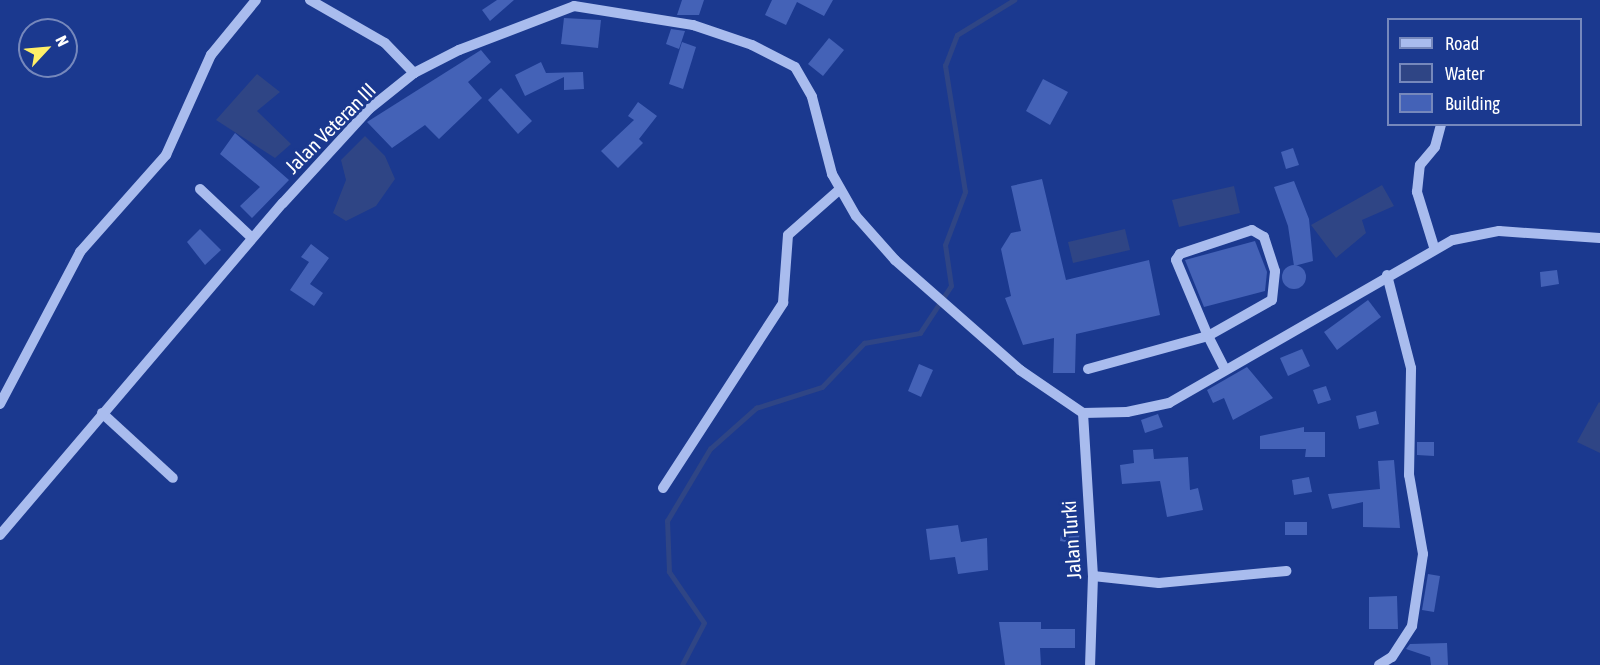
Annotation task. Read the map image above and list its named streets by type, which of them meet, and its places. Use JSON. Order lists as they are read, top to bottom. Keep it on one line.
{"streets":{"street":["Jalan Veteran III","Jalan Turki"]},"crossings":[["Jalan Veteran III","Jalan Turki"]],"legend":["Road","Water","Building"],"north":"top right"}
